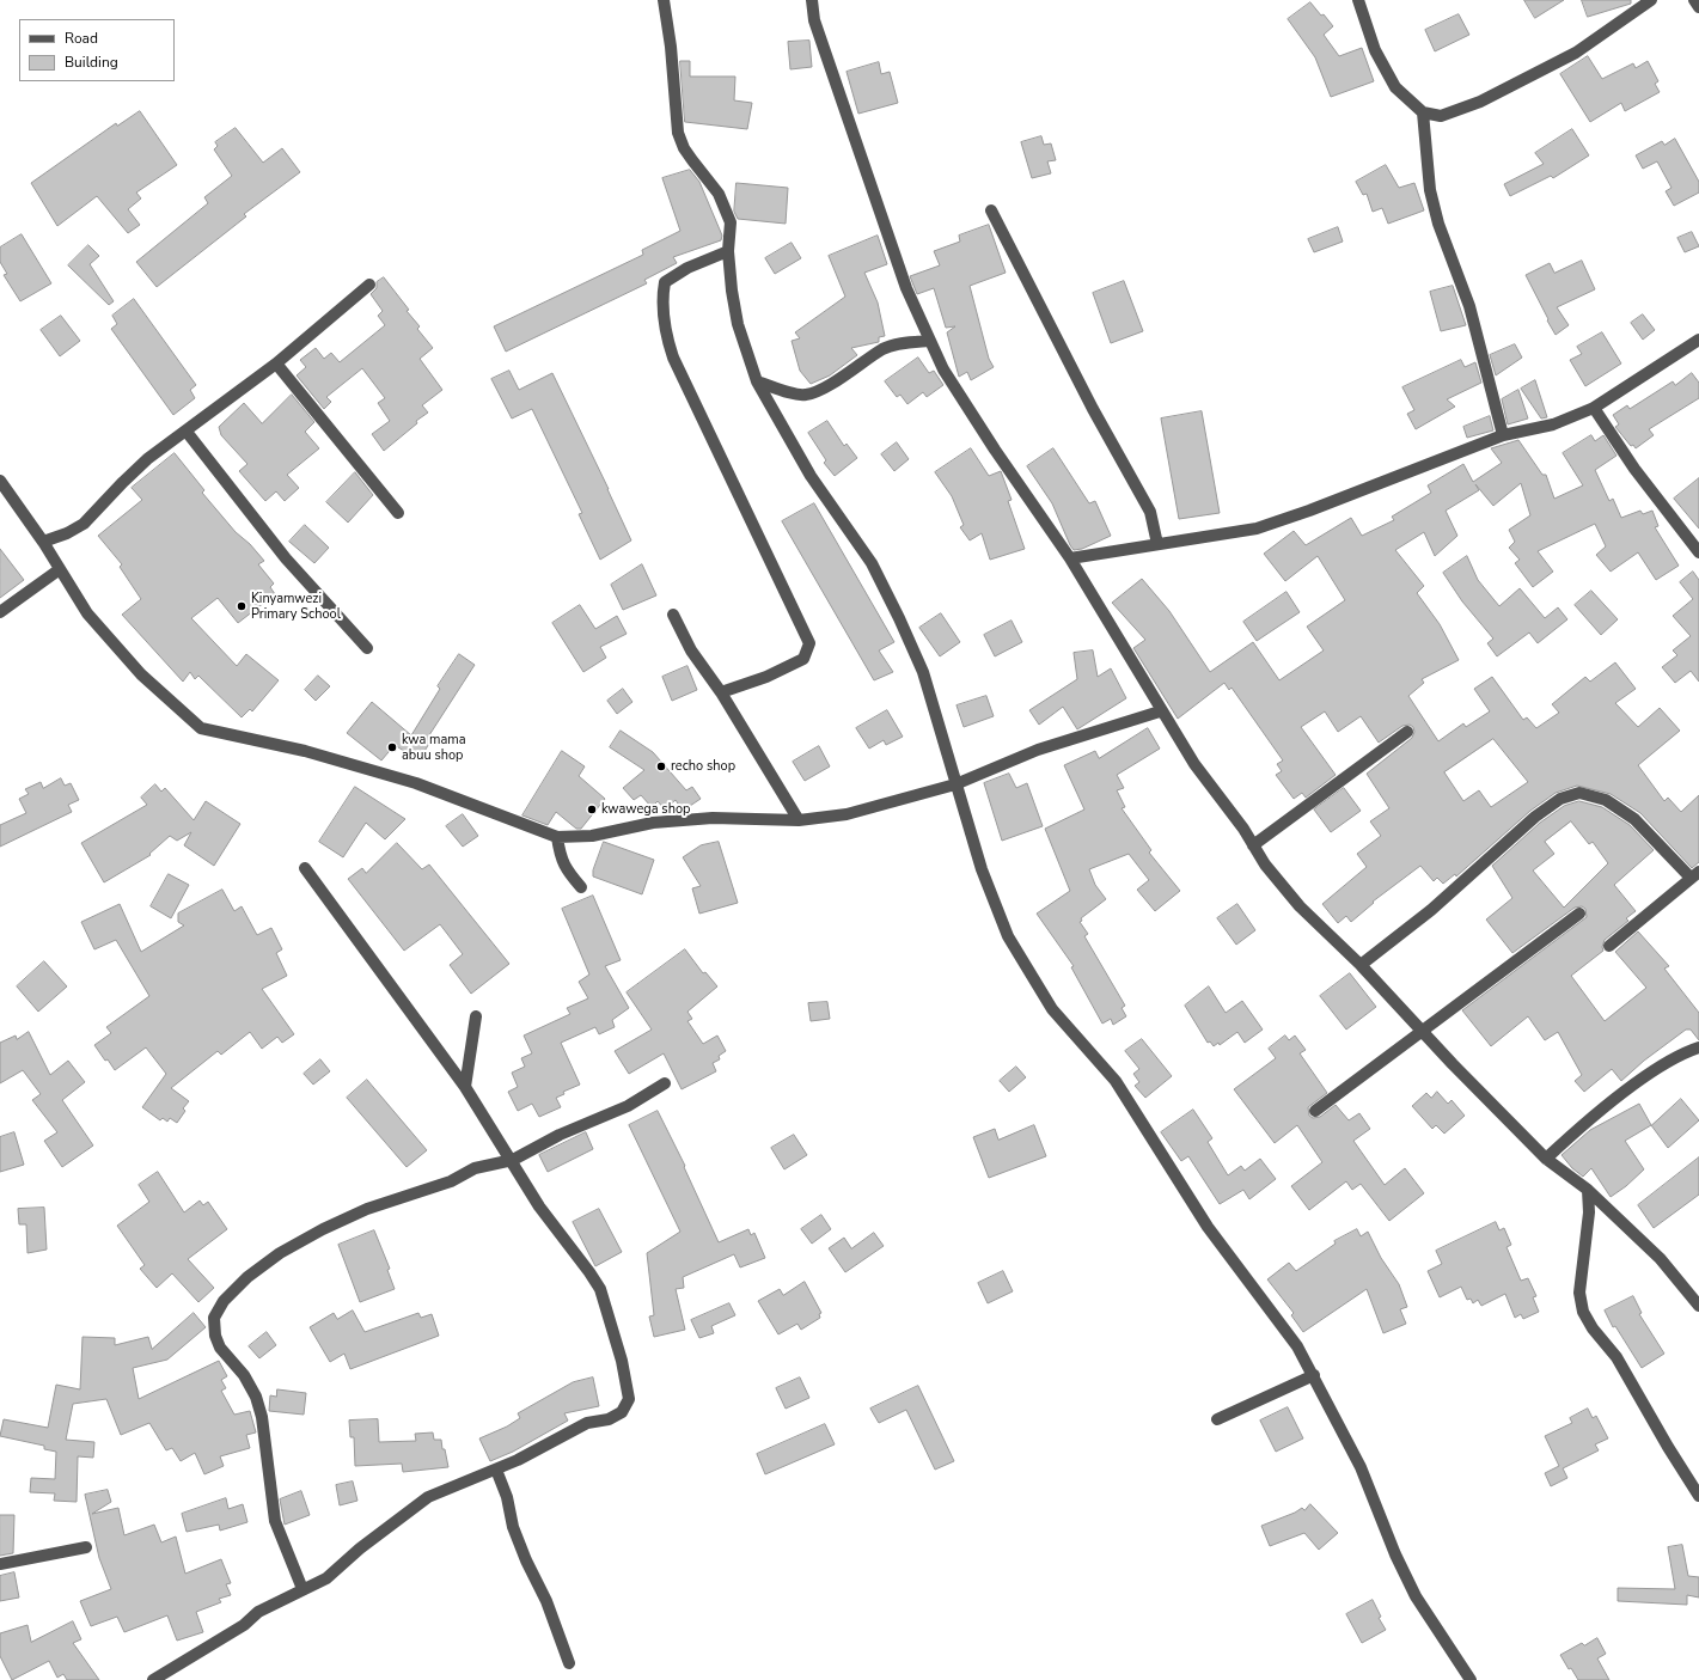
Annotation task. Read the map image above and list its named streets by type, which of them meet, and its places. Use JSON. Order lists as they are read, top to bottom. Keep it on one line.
{"places":["Kinyamwezi Primary School","kwa mama abuu shop","recho shop","kwawega shop"],"legend":["Road","Building"]}
